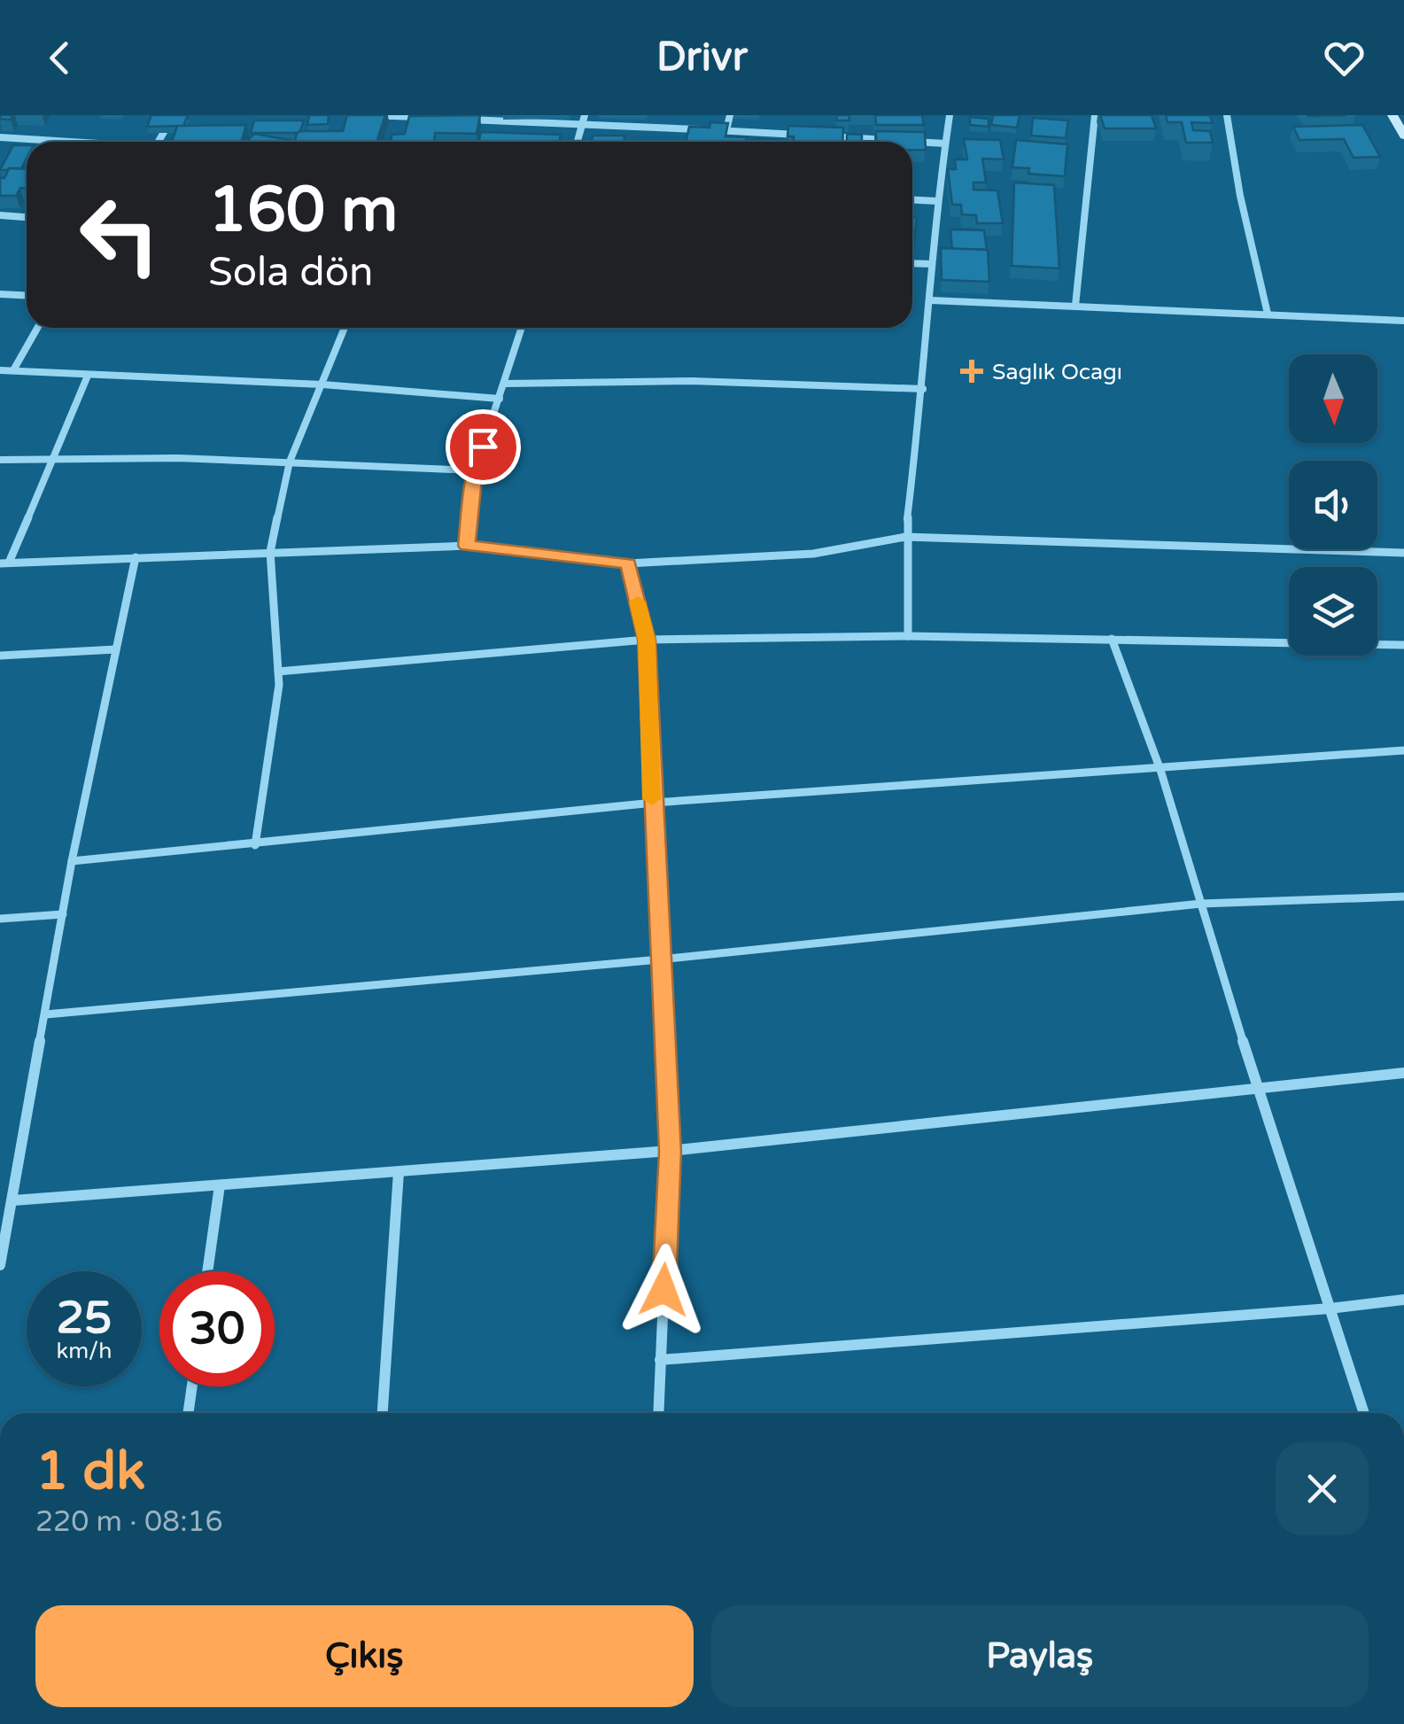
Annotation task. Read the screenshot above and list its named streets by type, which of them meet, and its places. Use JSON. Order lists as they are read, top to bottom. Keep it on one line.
{"places":{"health":["Saglık Ocagı"]},"north":"bottom","page":{"header":"Drivr","turn":["160 m","Sola dön"],"speed":"25 km/h","limit":"30","heading":["1 dk","220 m · 08:16"],"buttons":["Çıkış","Paylaş"]}}
